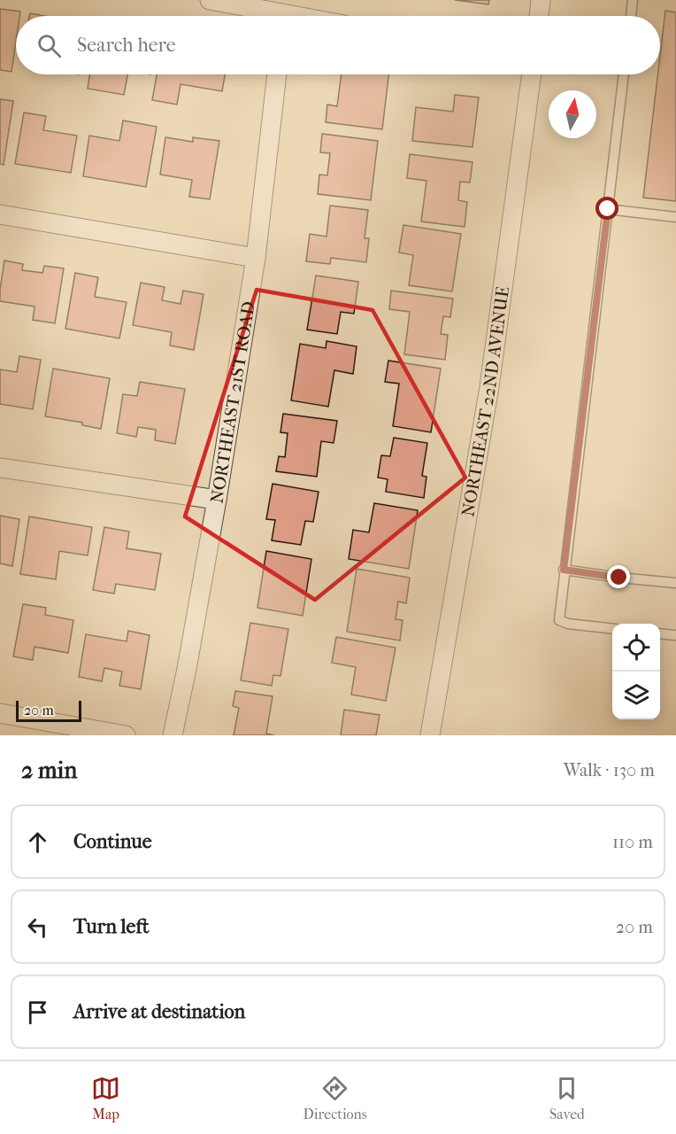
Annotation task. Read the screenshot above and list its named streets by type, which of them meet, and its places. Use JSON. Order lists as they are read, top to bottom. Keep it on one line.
{"streets":{"street":["NORTHEAST 22ND AVENUE","NORTHEAST 21ST ROAD"]},"scale_bar":"20 m","north":"top","page":{"search":"Search here","scale":"20 m","heading":["2 min","Walk · 130 m"],"list":[["Continue","110 m"],["Turn left","20 m"],"Arrive at destination"],"nav":["Map","Directions","Saved"]}}
